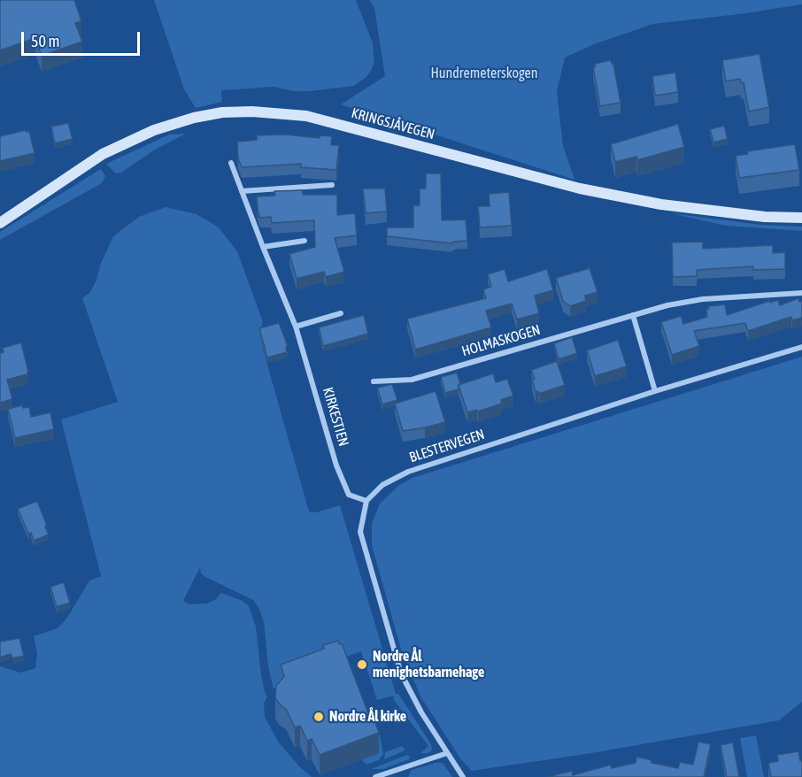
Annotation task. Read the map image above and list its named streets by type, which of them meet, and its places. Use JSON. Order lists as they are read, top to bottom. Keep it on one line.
{"streets":{"street":["KRINGSJÅVEGEN","HOLMASKOGEN","KIRKESTIEN","BLESTERVEGEN"]},"crossings":[["KIRKESTIEN","BLESTERVEGEN"]],"parks":["Hundremeterskogen"],"places":["Nordre Ål menighetsbarnehage","Nordre Ål kirke"],"scale_bar":"50 m"}
